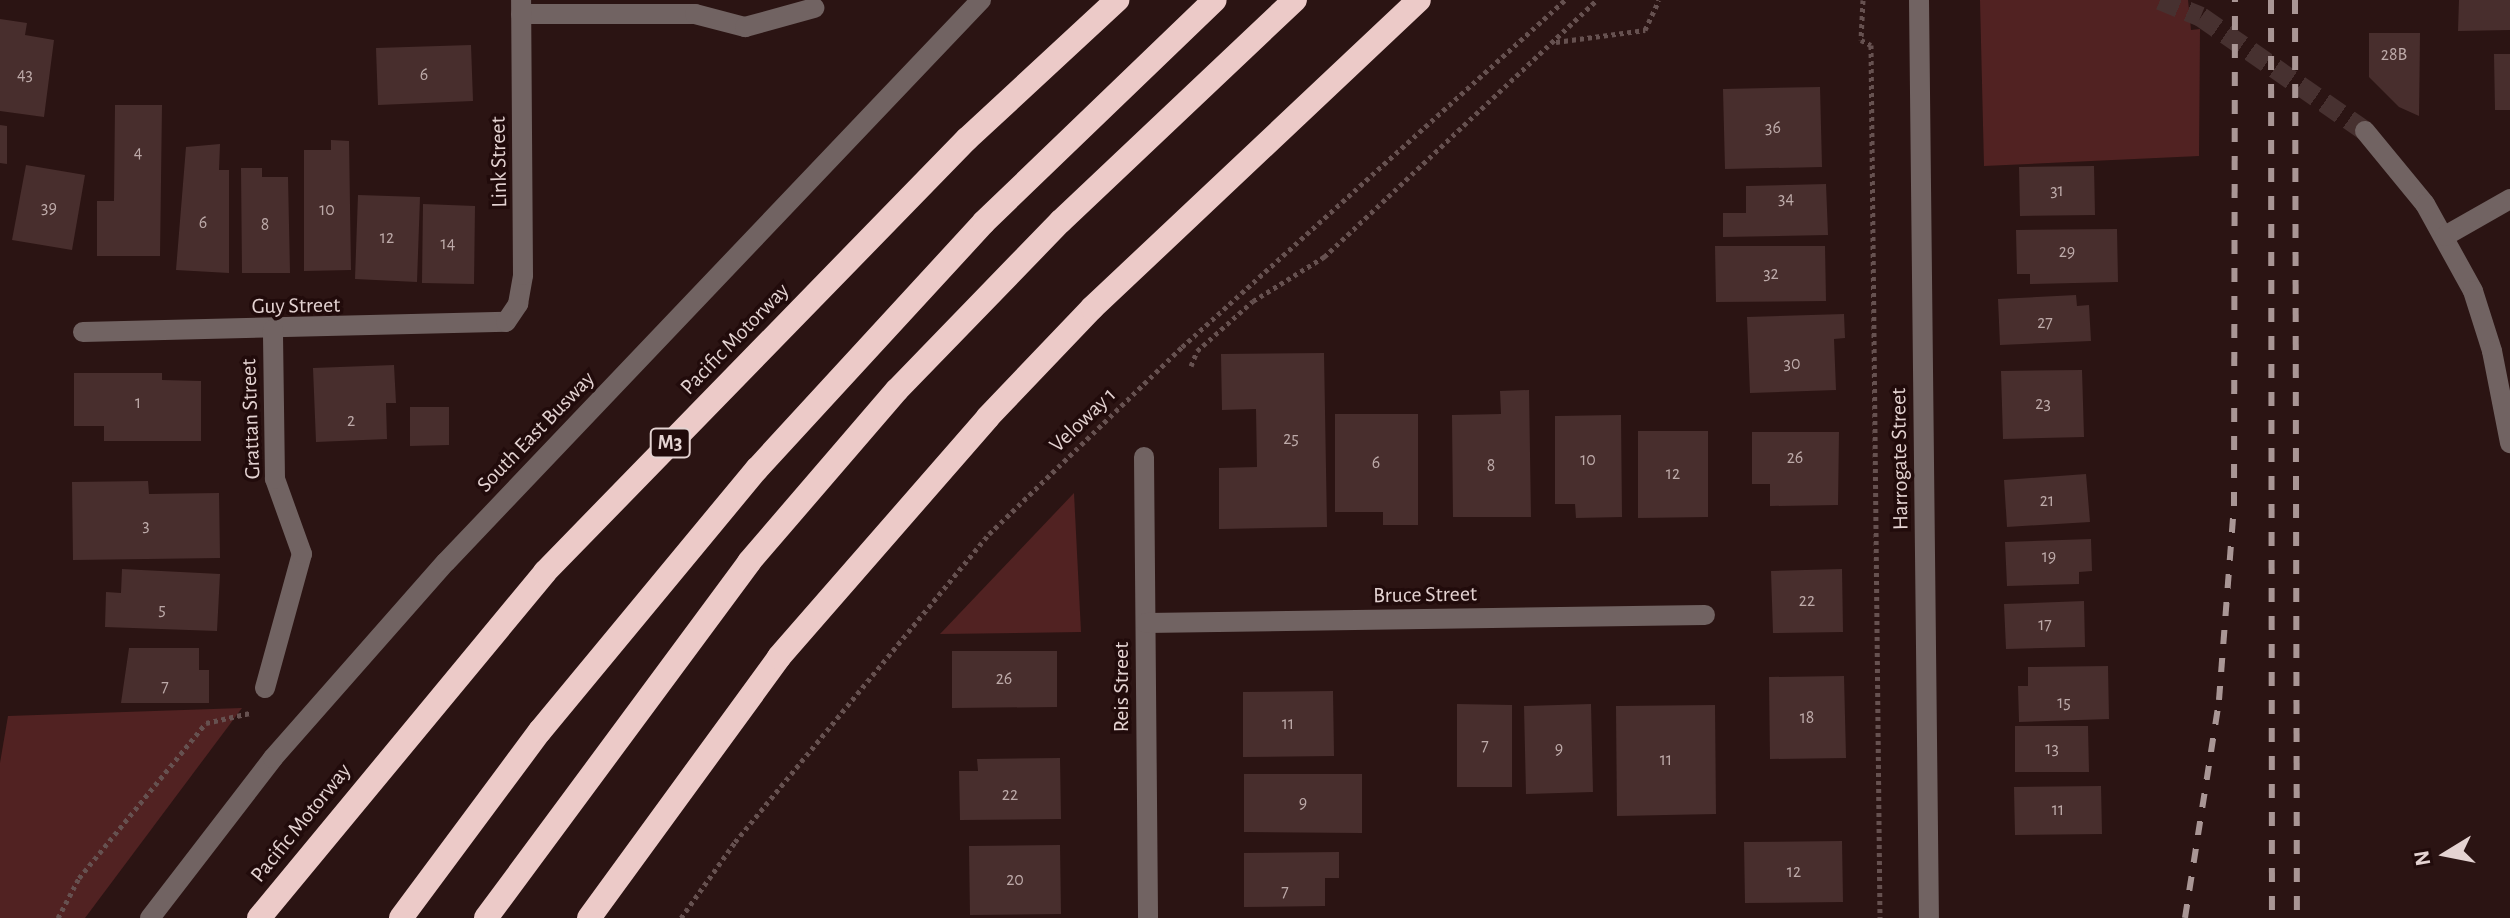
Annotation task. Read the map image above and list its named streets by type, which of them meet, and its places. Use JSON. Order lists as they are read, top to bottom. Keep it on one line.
{"streets":{"highway":["Pacific Motorway","M3"],"street":["Link Street","Guy Street","Grattan Street","South East Busway","Harrogate Street","Bruce Street","Reis Street"],"path":["Veloway 1"]},"crossings":[["Link Street","Guy Street"],["Guy Street","Grattan Street"],["Bruce Street","Reis Street"]],"house_numbers":["28B","43","6","36","4","31","34","39","10","6","8","12","14","29","32","27","30","1","23","2","25","26","10","6","8","12","21","3","19","22","5","17","26","7","15","18","11","7","9","13","11","22","9","11","12","20","7"],"north":"left"}
